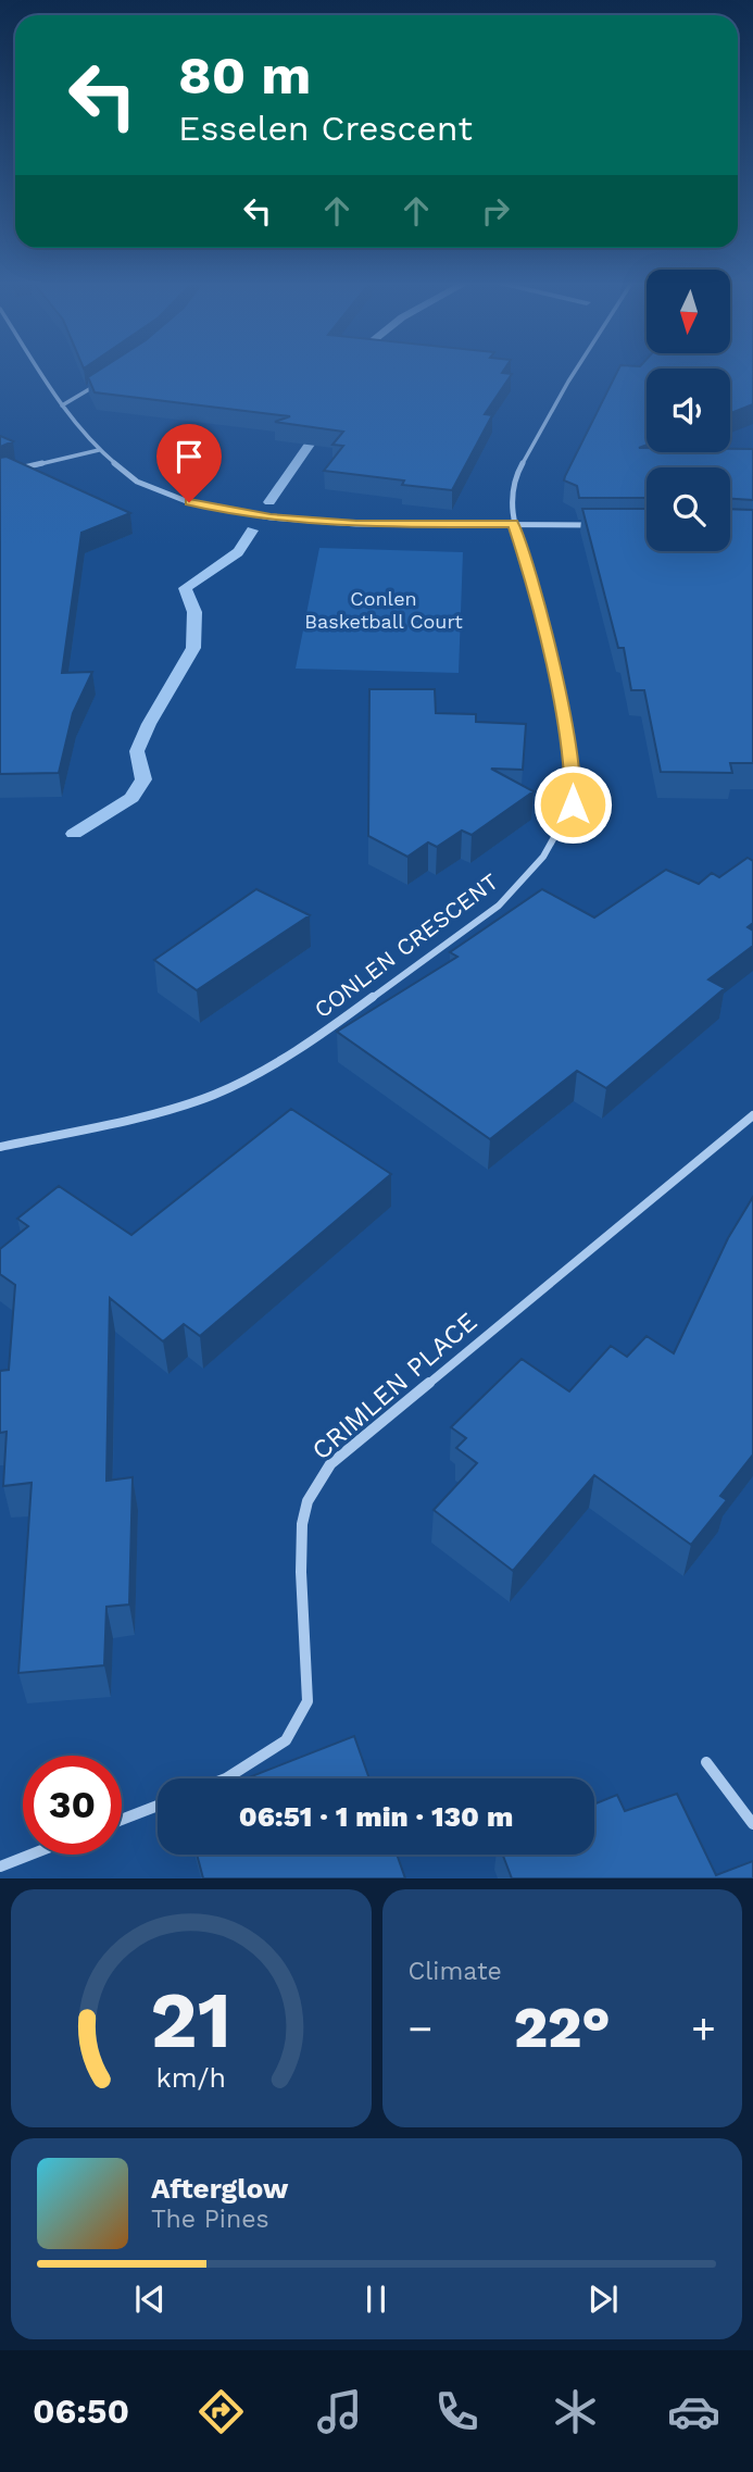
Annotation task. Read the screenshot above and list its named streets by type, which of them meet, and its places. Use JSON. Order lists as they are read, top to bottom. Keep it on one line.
{"streets":{"street":["CONLEN CRESCENT","CRIMLEN PLACE"]},"parks":["Conlen Basketball Court"],"north":"bottom","page":{"turn":["80 m","Esselen Crescent"],"limit":"30","trip":"06:51 · 1 min · 130 m","tile":"Climate","heat":["−","22°","+"],"song":["Afterglow","The Pines"],"tabs":"06:50","gauge":["21","km/h"]}}
